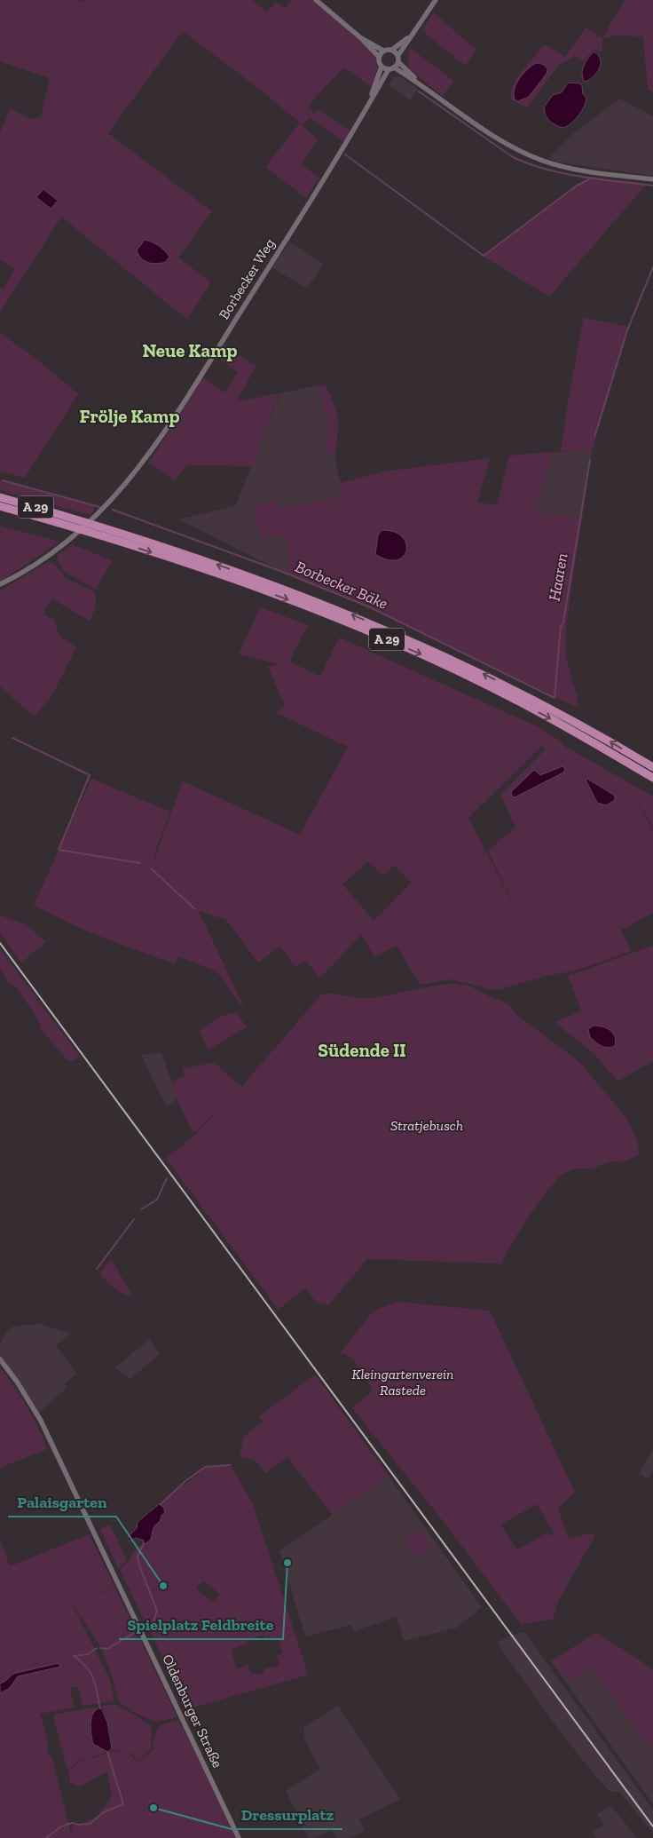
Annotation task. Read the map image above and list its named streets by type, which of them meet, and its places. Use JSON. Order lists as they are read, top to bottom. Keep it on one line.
{"streets":{"highway":["A 29"],"street":["Borbecker Weg","Oldenburger Straße"]},"districts":["Neue Kamp","Frölje Kamp","Südende II"],"water":["Haaren","Borbecker Bäke"],"parks":["Stratjebusch","Kleingartenverein Rastede"],"places":["Spielplatz Feldbreite","Palaisgarten","Dressurplatz"]}
